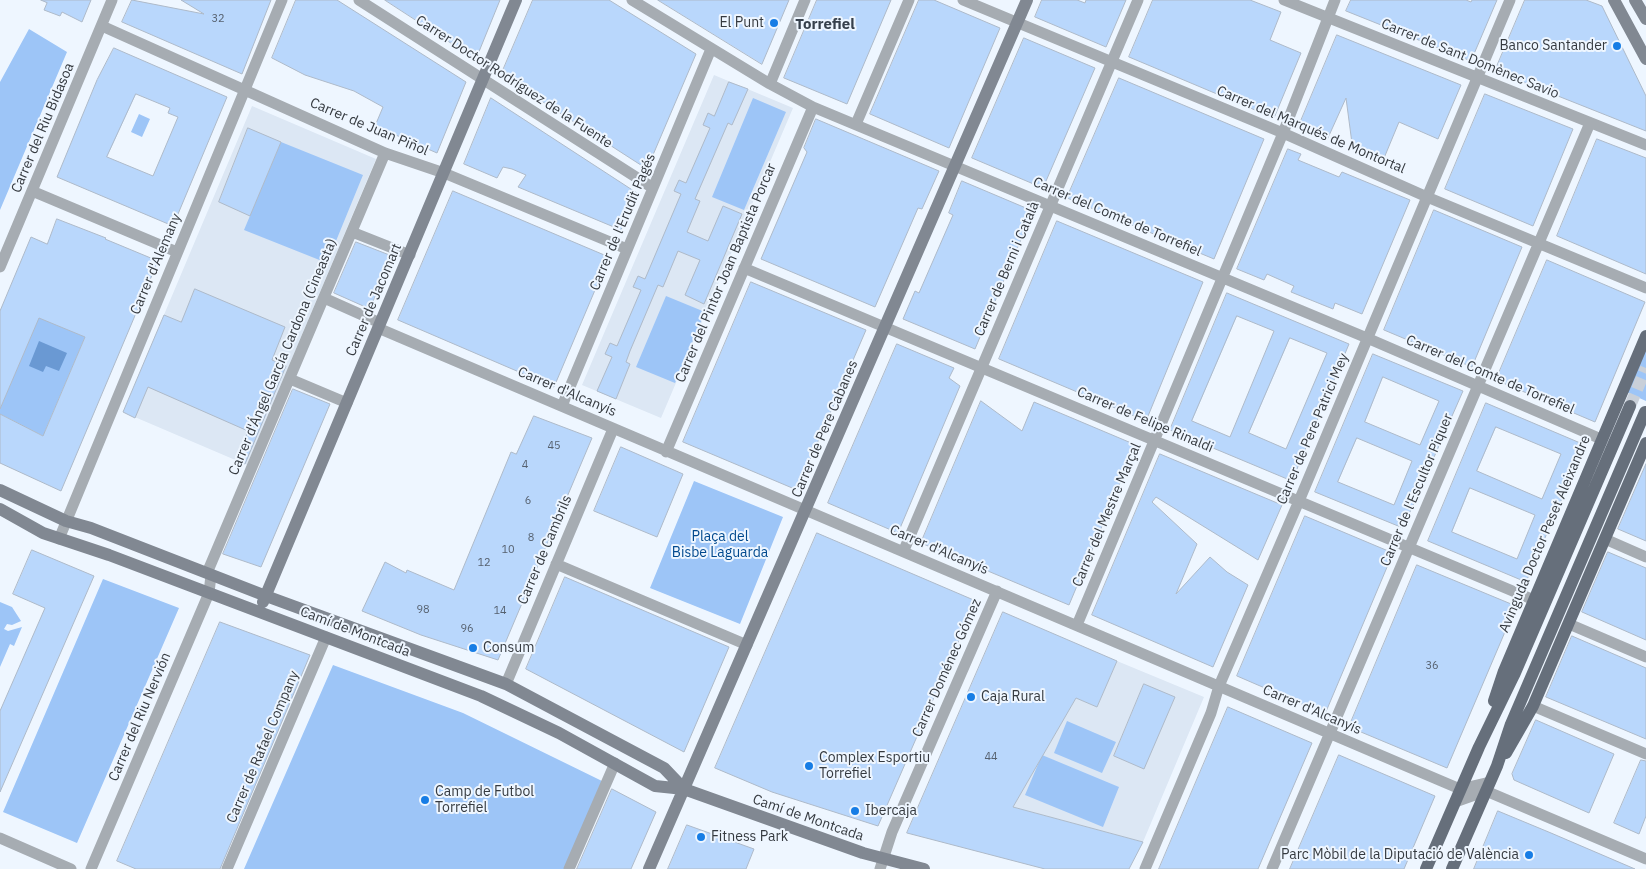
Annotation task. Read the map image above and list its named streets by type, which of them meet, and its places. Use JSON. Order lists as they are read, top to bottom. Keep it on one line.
{"streets":{"main road":["Avinguda Doctor Peset Aleixandre"],"street":["Carrer de Sant Domènec Savio","Carrer Doctor Rodríguez de la Fuente","Carrer de Juan Piñol","Carrer del Riu Bidasoa","Carrer del Marqués de Montortal","Carrer del Comte de Torrefiel","Carrer de l'Erudit Pagés","Carrer d'Alemany","Carrer de Berni i Català","Carrer del Pintor Joan Baptista Porcar","Carrer de Jacomart","Carrer d'Ángel García Cardona (Cineasta)","Carrer d'Alcanyís","Carrer de Felipe Rinaldi","Carrer de Pere Cabanes","Carrer de Pere Patrici Mey","Carrer de l'Escultor Piquer","Carrer del Mestre Marçal","Carrer de Cambrils","Camí de Montcada","Carrer Doménec Gómez","Carrer del Riu Nervión","Carrer de Rafael Company"]},"crossings":[["Carrer de Sant Domènec Savio","Carrer de Pere Patrici Mey"],["Carrer de Sant Domènec Savio","Carrer de l'Escultor Piquer"],["Carrer de Sant Domènec Savio","Carrer del Mestre Marçal"],["Carrer Doctor Rodríguez de la Fuente","Carrer de l'Erudit Pagés"],["Carrer Doctor Rodríguez de la Fuente","Carrer de Jacomart"],["Carrer de Juan Piñol","Carrer del Riu Bidasoa"],["Carrer de Juan Piñol","Carrer de l'Erudit Pagés"],["Carrer de Juan Piñol","Carrer d'Alemany"],["Carrer de Juan Piñol","Carrer de Jacomart"],["Carrer de Juan Piñol","Carrer d'Ángel García Cardona (Cineasta)"],["Carrer del Marqués de Montortal","Carrer de Berni i Català"],["Carrer del Marqués de Montortal","Carrer de Pere Cabanes"],["Carrer del Marqués de Montortal","Carrer de Pere Patrici Mey"],["Carrer del Marqués de Montortal","Carrer de l'Escultor Piquer"],["Carrer del Marqués de Montortal","Carrer del Mestre Marçal"],["Carrer del Comte de Torrefiel","Carrer de l'Erudit Pagés"],["Carrer del Comte de Torrefiel","Carrer de Berni i Català"],["Carrer del Comte de Torrefiel","Carrer del Pintor Joan Baptista Porcar"],["Carrer del Comte de Torrefiel","Carrer de Pere Cabanes"],["Carrer del Comte de Torrefiel","Carrer de Pere Patrici Mey"],["Carrer del Comte de Torrefiel","Carrer de l'Escultor Piquer"],["Carrer del Comte de Torrefiel","Carrer del Mestre Marçal"],["Carrer del Comte de Torrefiel","Avinguda Doctor Peset Aleixandre"],["Carrer de l'Erudit Pagés","Carrer d'Alcanyís"],["Carrer d'Alemany","Camí de Montcada"],["Carrer de Berni i Català","Carrer d'Alcanyís"],["Carrer de Berni i Català","Carrer de Felipe Rinaldi"],["Carrer del Pintor Joan Baptista Porcar","Carrer d'Alcanyís"],["Carrer del Pintor Joan Baptista Porcar","Carrer de Felipe Rinaldi"],["Carrer de Jacomart","Carrer d'Alcanyís"],["Carrer de Jacomart","Camí de Montcada"],["Carrer d'Ángel García Cardona (Cineasta)","Carrer d'Alcanyís"],["Carrer d'Ángel García Cardona (Cineasta)","Camí de Montcada"],["Carrer d'Ángel García Cardona (Cineasta)","Carrer del Riu Nervión"],["Carrer d'Alcanyís","Carrer de Pere Cabanes"],["Carrer d'Alcanyís","Carrer de Pere Patrici Mey"],["Carrer d'Alcanyís","Carrer de l'Escultor Piquer"],["Carrer d'Alcanyís","Carrer del Mestre Marçal"],["Carrer d'Alcanyís","Avinguda Doctor Peset Aleixandre"],["Carrer d'Alcanyís","Carrer de Cambrils"],["Carrer d'Alcanyís","Carrer Doménec Gómez"],["Carrer de Felipe Rinaldi","Carrer de Pere Cabanes"],["Carrer de Felipe Rinaldi","Carrer de Pere Patrici Mey"],["Carrer de Felipe Rinaldi","Carrer de l'Escultor Piquer"],["Carrer de Felipe Rinaldi","Carrer del Mestre Marçal"],["Carrer de Felipe Rinaldi","Avinguda Doctor Peset Aleixandre"],["Carrer de Pere Cabanes","Camí de Montcada"],["Carrer de Cambrils","Camí de Montcada"],["Camí de Montcada","Carrer Doménec Gómez"],["Camí de Montcada","Carrer del Riu Nervión"],["Camí de Montcada","Carrer de Rafael Company"]],"districts":["Torrefiel"],"parks":["Plaça del Bisbe Laguarda"],"places":["El Punt","Banco Santander","Consum","Caja Rural","Complex Esportiu Torrefiel","Camp de Futbol Torrefiel","Ibercaja","Fitness Park","Parc Mòbil de la Diputació de València"],"house_numbers":["32","45","4","6","8","10","12","98","14","96","36","44"]}
